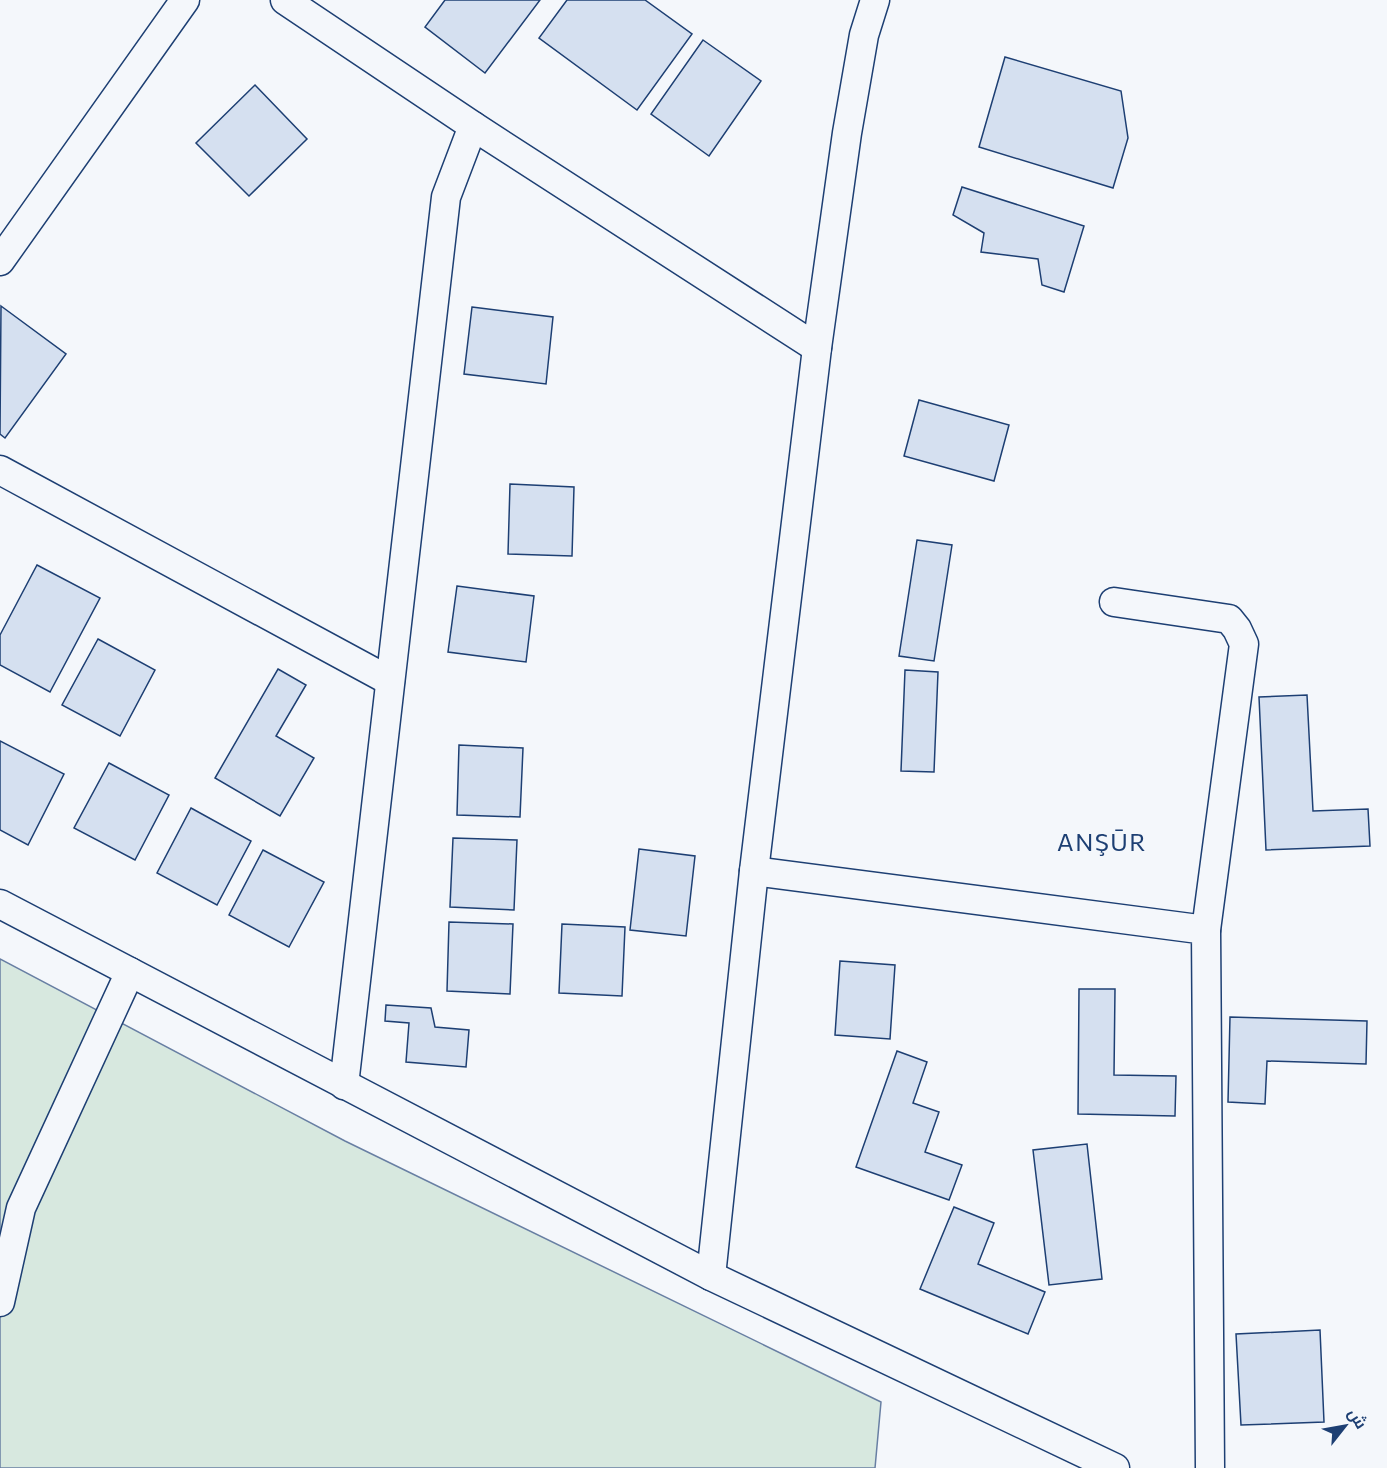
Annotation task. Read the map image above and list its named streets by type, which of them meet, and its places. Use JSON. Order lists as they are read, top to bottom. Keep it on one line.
{"districts":["ANŞŪR"],"north":"top right"}
